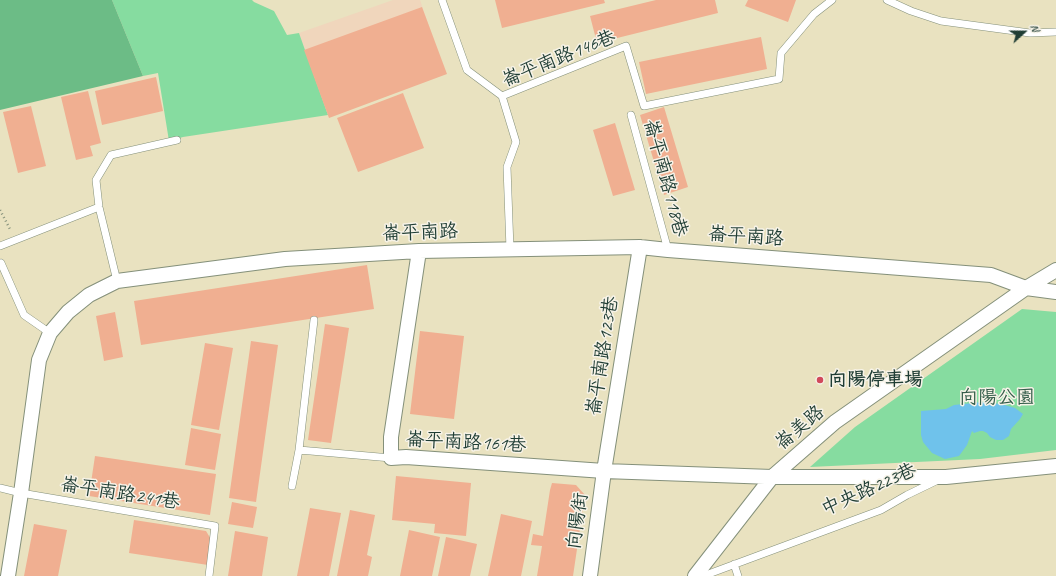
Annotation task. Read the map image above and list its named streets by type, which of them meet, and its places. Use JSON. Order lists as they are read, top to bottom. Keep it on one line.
{"streets":{"street":["崙平南路","崙平南路123巷","崙美路","崙平南路161巷","中央路223巷","向陽街"],"lane":["崙平南路146巷","崙平南路118巷","崙平南路241巷"]},"crossings":[["崙平南路146巷","崙平南路"],["崙平南路118巷","崙平南路"],["崙平南路","崙平南路123巷"],["崙平南路","崙美路"],["崙平南路","崙平南路161巷"],["崙平南路","崙平南路241巷"],["崙平南路123巷","崙平南路161巷"],["崙平南路123巷","向陽街"],["崙美路","崙平南路161巷"],["崙平南路161巷","中央路223巷"],["崙平南路161巷","向陽街"]],"parks":["向陽公園"],"places":["向陽停車場"],"north":"right"}
